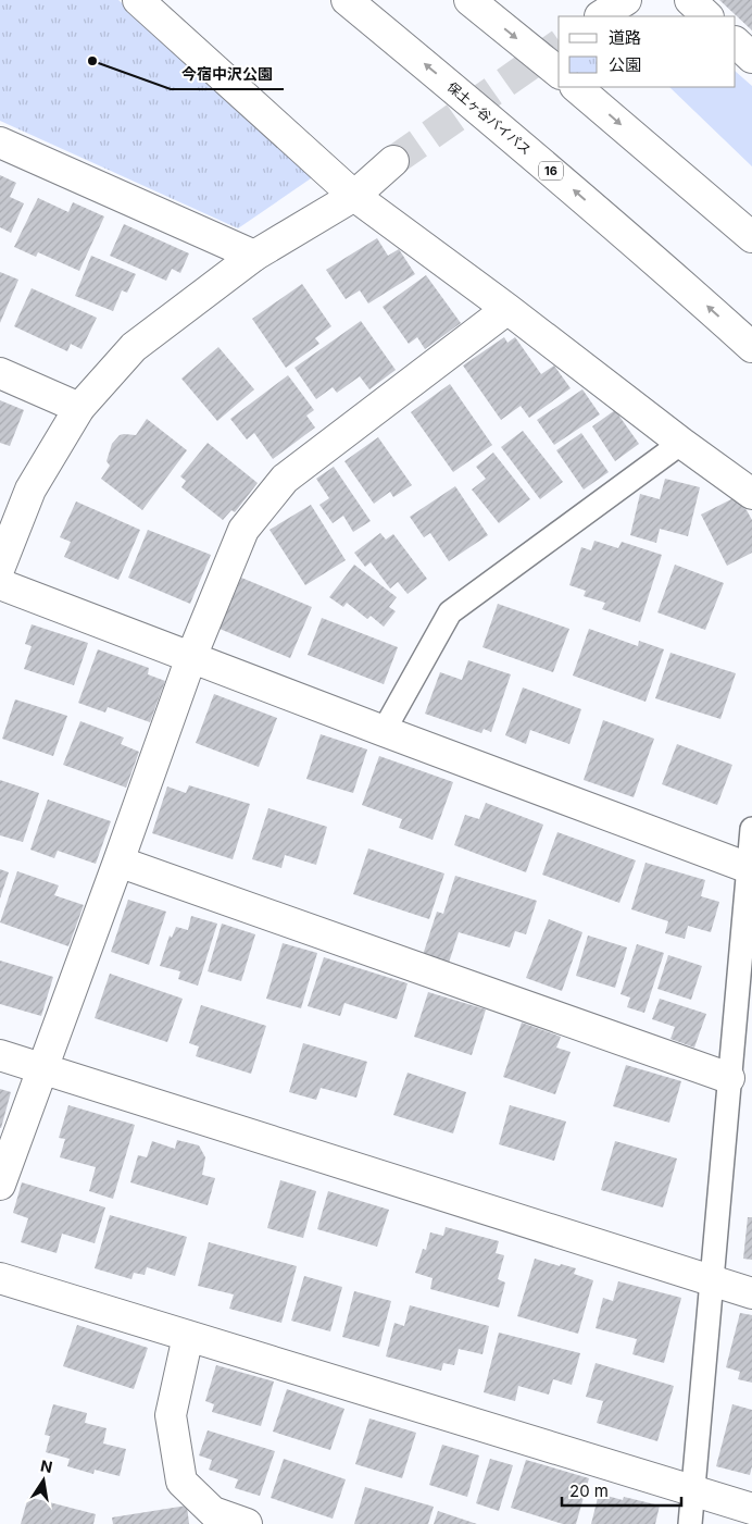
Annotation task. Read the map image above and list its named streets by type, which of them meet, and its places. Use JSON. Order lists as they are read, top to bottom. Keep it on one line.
{"streets":{"main road":["保土ヶ谷バイパス","16"]},"places":["今宿中沢公園"],"legend":["道路","公園"],"scale_bar":"20 m","north":"top"}
